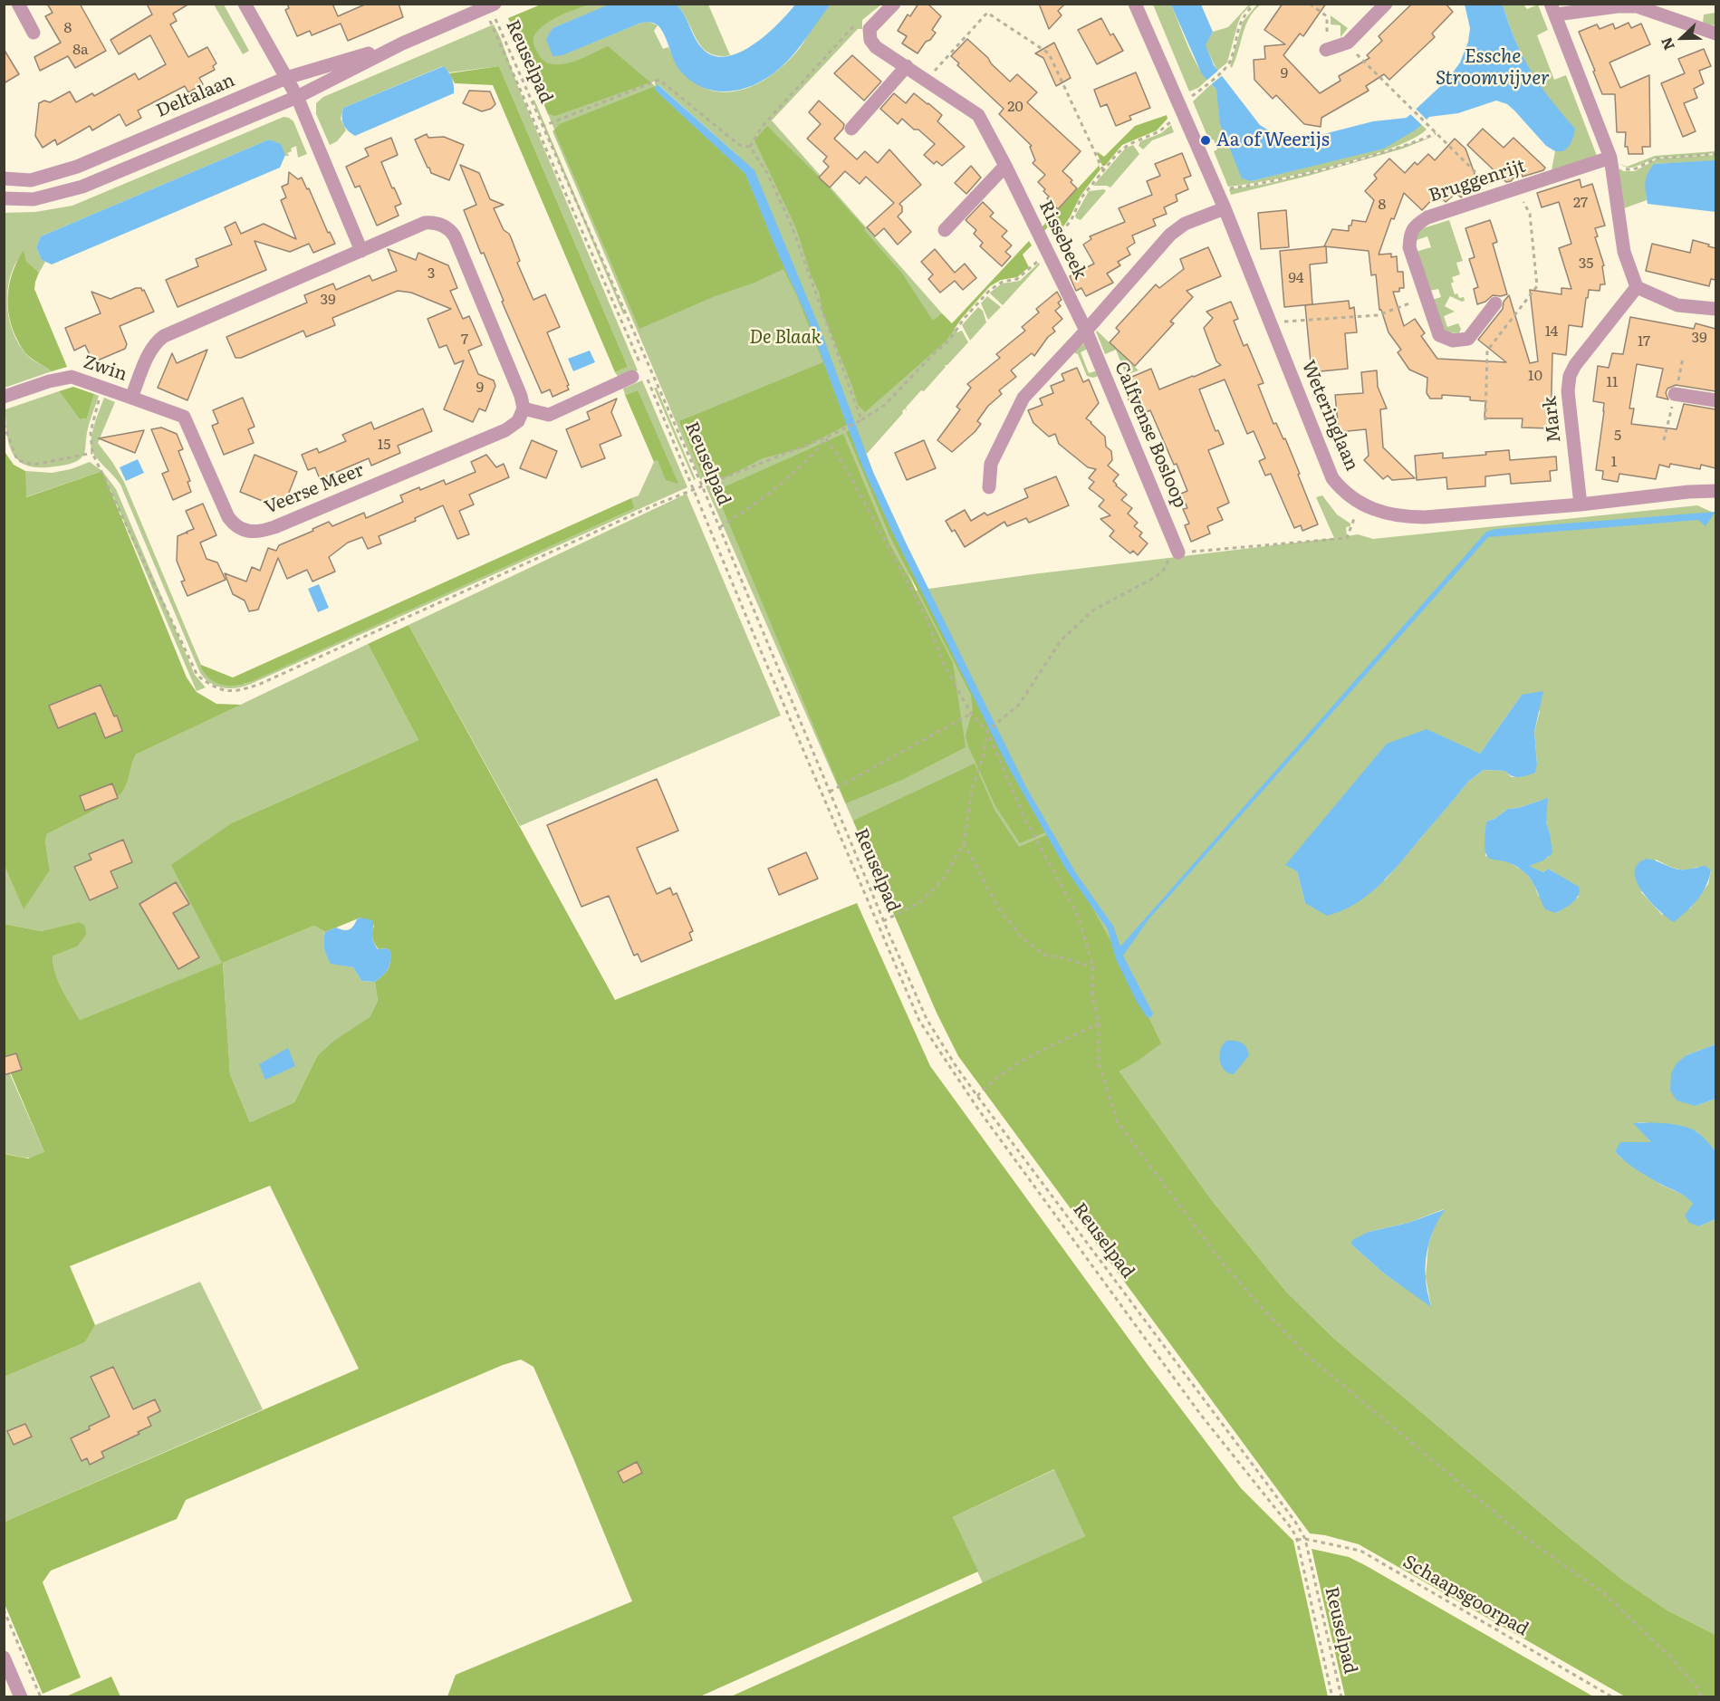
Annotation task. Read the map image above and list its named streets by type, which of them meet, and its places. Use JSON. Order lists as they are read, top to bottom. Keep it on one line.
{"streets":{"street":["Deltalaan","Bruggenrijt","Rissebeek","Zwin","Weteringlaan","Mark","Calfvense Bosloop","Veerse Meer"],"path":["Reuselpad","Schaapsgoorpad"]},"crossings":[["Reuselpad","Schaapsgoorpad"],["Rissebeek","Calfvense Bosloop"],["Zwin","Veerse Meer"],["Weteringlaan","Mark"]],"water":["Essche Stroomvijver"],"parks":["De Blaak"],"places":["Aa of Weerijs"],"house_numbers":["8","8a","9","20","27","8","35","3","94","39","14","39","7","17","10","11","9","5","15","1"],"north":"left"}
